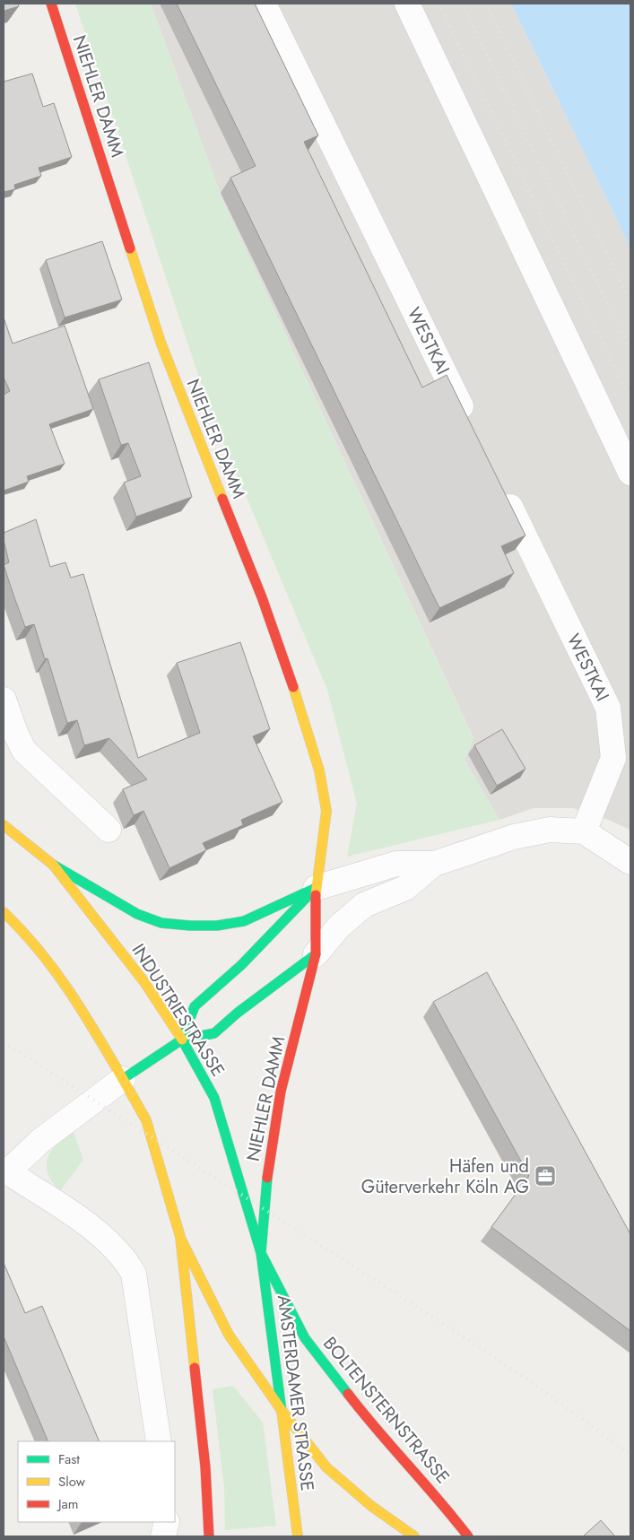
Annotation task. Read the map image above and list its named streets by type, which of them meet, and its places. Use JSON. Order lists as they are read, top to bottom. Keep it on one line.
{"streets":{"main road":["NIEHLER DAMM","INDUSTRIESTRASSE","AMSTERDAMER STRASSE","BOLTENSTERNSTRASSE"],"street":["WESTKAI"]},"crossings":[["NIEHLER DAMM","INDUSTRIESTRASSE"],["NIEHLER DAMM","AMSTERDAMER STRASSE"],["NIEHLER DAMM","BOLTENSTERNSTRASSE"],["INDUSTRIESTRASSE","AMSTERDAMER STRASSE"],["INDUSTRIESTRASSE","BOLTENSTERNSTRASSE"],["AMSTERDAMER STRASSE","BOLTENSTERNSTRASSE"]],"places":{"office":["Häfen und Güterverkehr Köln AG"]},"legend":["Fast","Slow","Jam"]}
